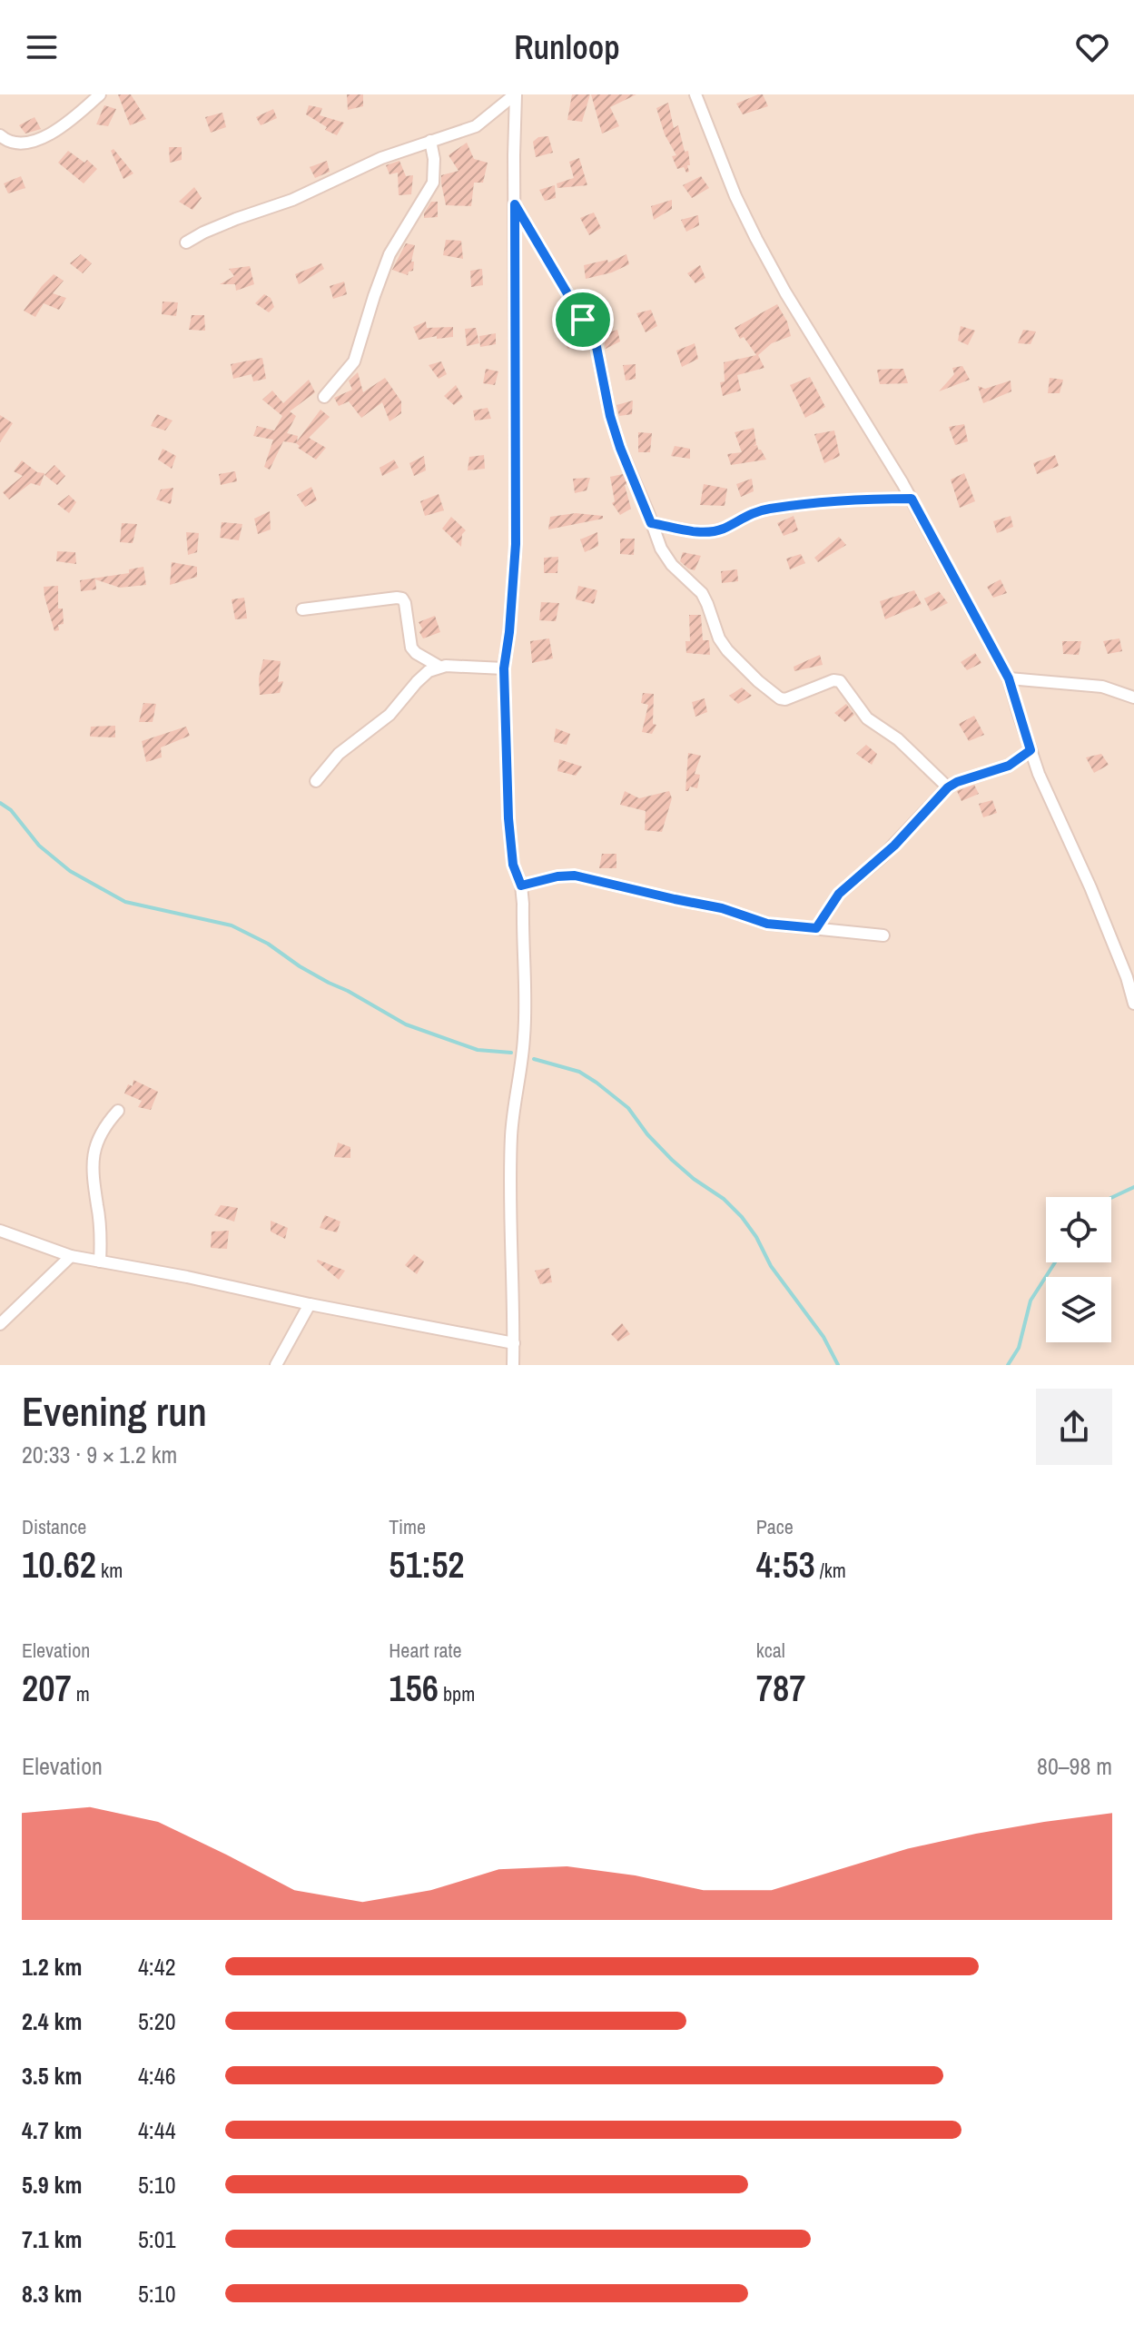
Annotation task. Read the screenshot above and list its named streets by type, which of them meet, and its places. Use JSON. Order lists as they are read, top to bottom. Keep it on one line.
{"page":{"header":"Runloop","heading":["Evening run","20:33 · 9 × 1.2 km"],"stats":[["Distance","10.62 km"],["Time","51:52"],["Pace","4:53 /km"],["Elevation","207 m"],["Heart rate","156 bpm"],["kcal","787"]],"chart":["Elevation","80–98 m"],"list":[{"name":"1.2 km","note":"4:42"},{"name":"2.4 km","note":"5:20"},{"name":"3.5 km","note":"4:46"},{"name":"4.7 km","note":"4:44"},{"name":"5.9 km","note":"5:10"},{"name":"7.1 km","note":"5:01"},{"name":"8.3 km","note":"5:10"}]}}
